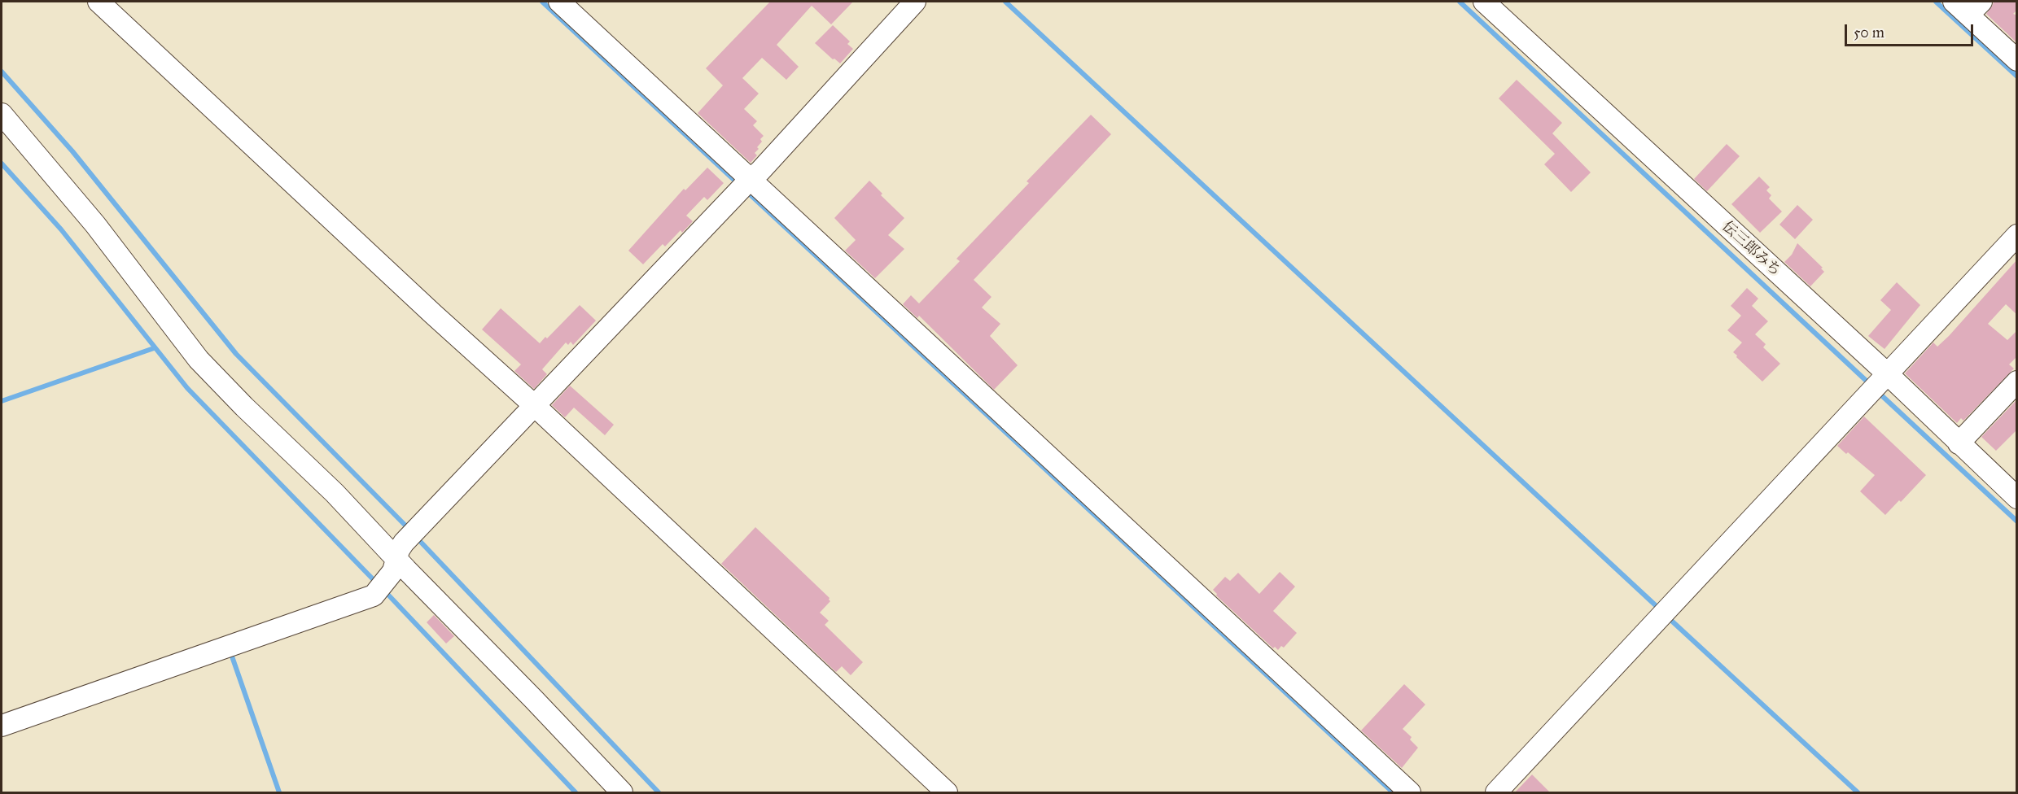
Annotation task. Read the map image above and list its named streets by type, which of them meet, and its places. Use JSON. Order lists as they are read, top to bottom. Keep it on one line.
{"streets":{"street":["伝三郎みち"]},"scale_bar":"50 m"}
